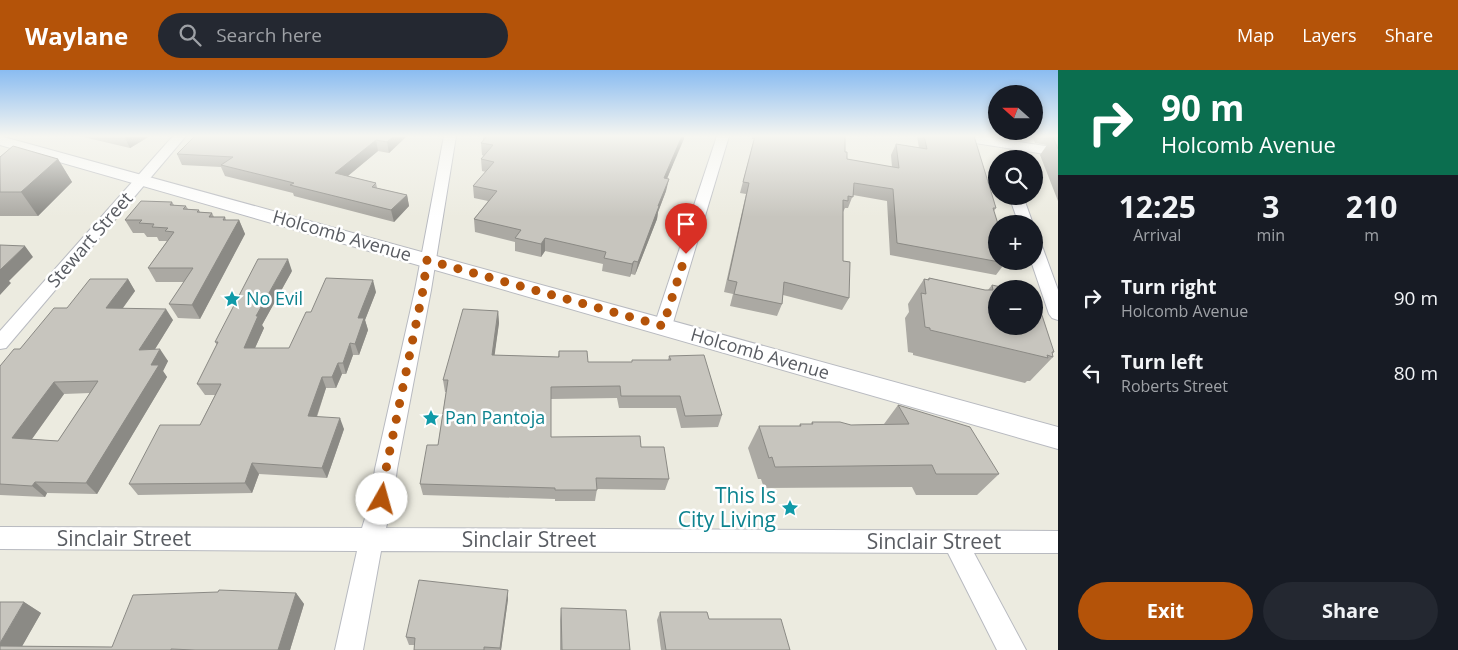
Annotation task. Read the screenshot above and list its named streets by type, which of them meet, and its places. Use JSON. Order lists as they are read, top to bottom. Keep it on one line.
{"streets":{"street":["Holcomb Avenue","Stewart Street","Sinclair Street"]},"crossings":[["Holcomb Avenue","Stewart Street"]],"places":{"place":["No Evil","Pan Pantoja","This Is City Living"]},"north":"left","page":{"header":"Waylane","search":"Search here","nav":["Map","Layers","Share"],"turn":["90 m","Holcomb Avenue"],"map_buttons":["+","−"],"eta":["12:25","Arrival","3","min","210","m"],"list":[{"name":"Turn right","note":"Holcomb Avenue","value":"90 m"},{"name":"Turn left","note":"Roberts Street","value":"80 m"}],"buttons":["Exit","Share"]}}
